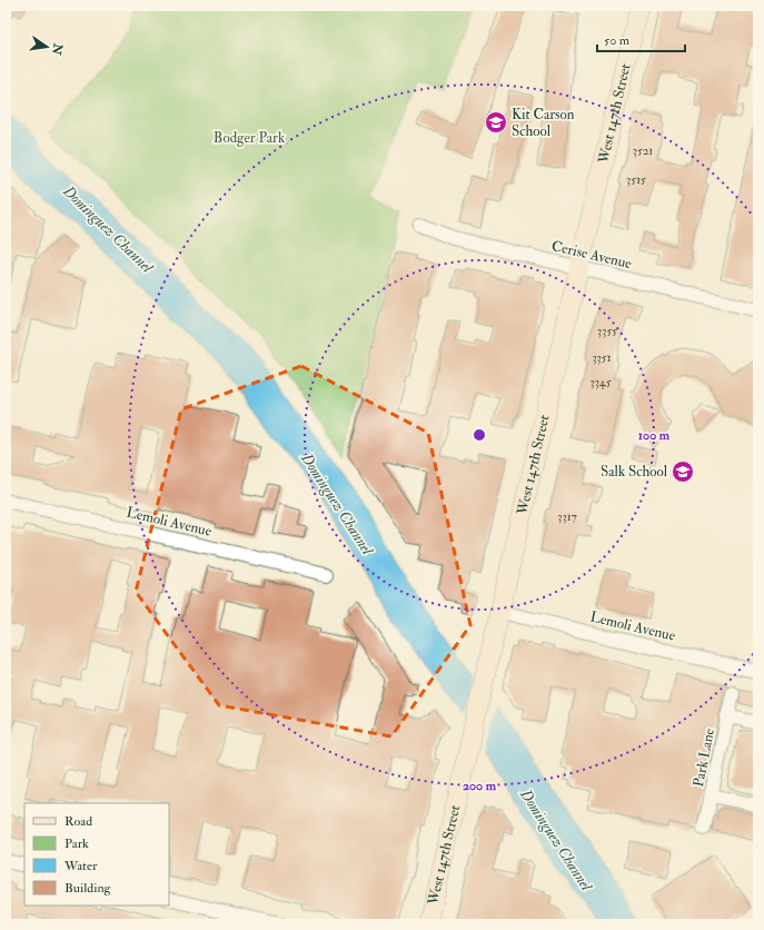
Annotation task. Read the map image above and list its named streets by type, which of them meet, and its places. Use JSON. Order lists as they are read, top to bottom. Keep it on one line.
{"streets":{"street":["West 147th Street","Cerise Avenue","Lemoli Avenue","Park Lane"]},"crossings":[["West 147th Street","Cerise Avenue"],["West 147th Street","Lemoli Avenue"]],"water":["Dominguez Channel"],"parks":["Bodger Park"],"places":{"school or university":["Kit Carson School","Salk School"]},"house_numbers":["3521","3515","3355","3351","3345","3317"],"legend":["Road","Park","Water","Building"],"scale_bar":"50 m","north":"right","rings":["100 m","200 m"]}
